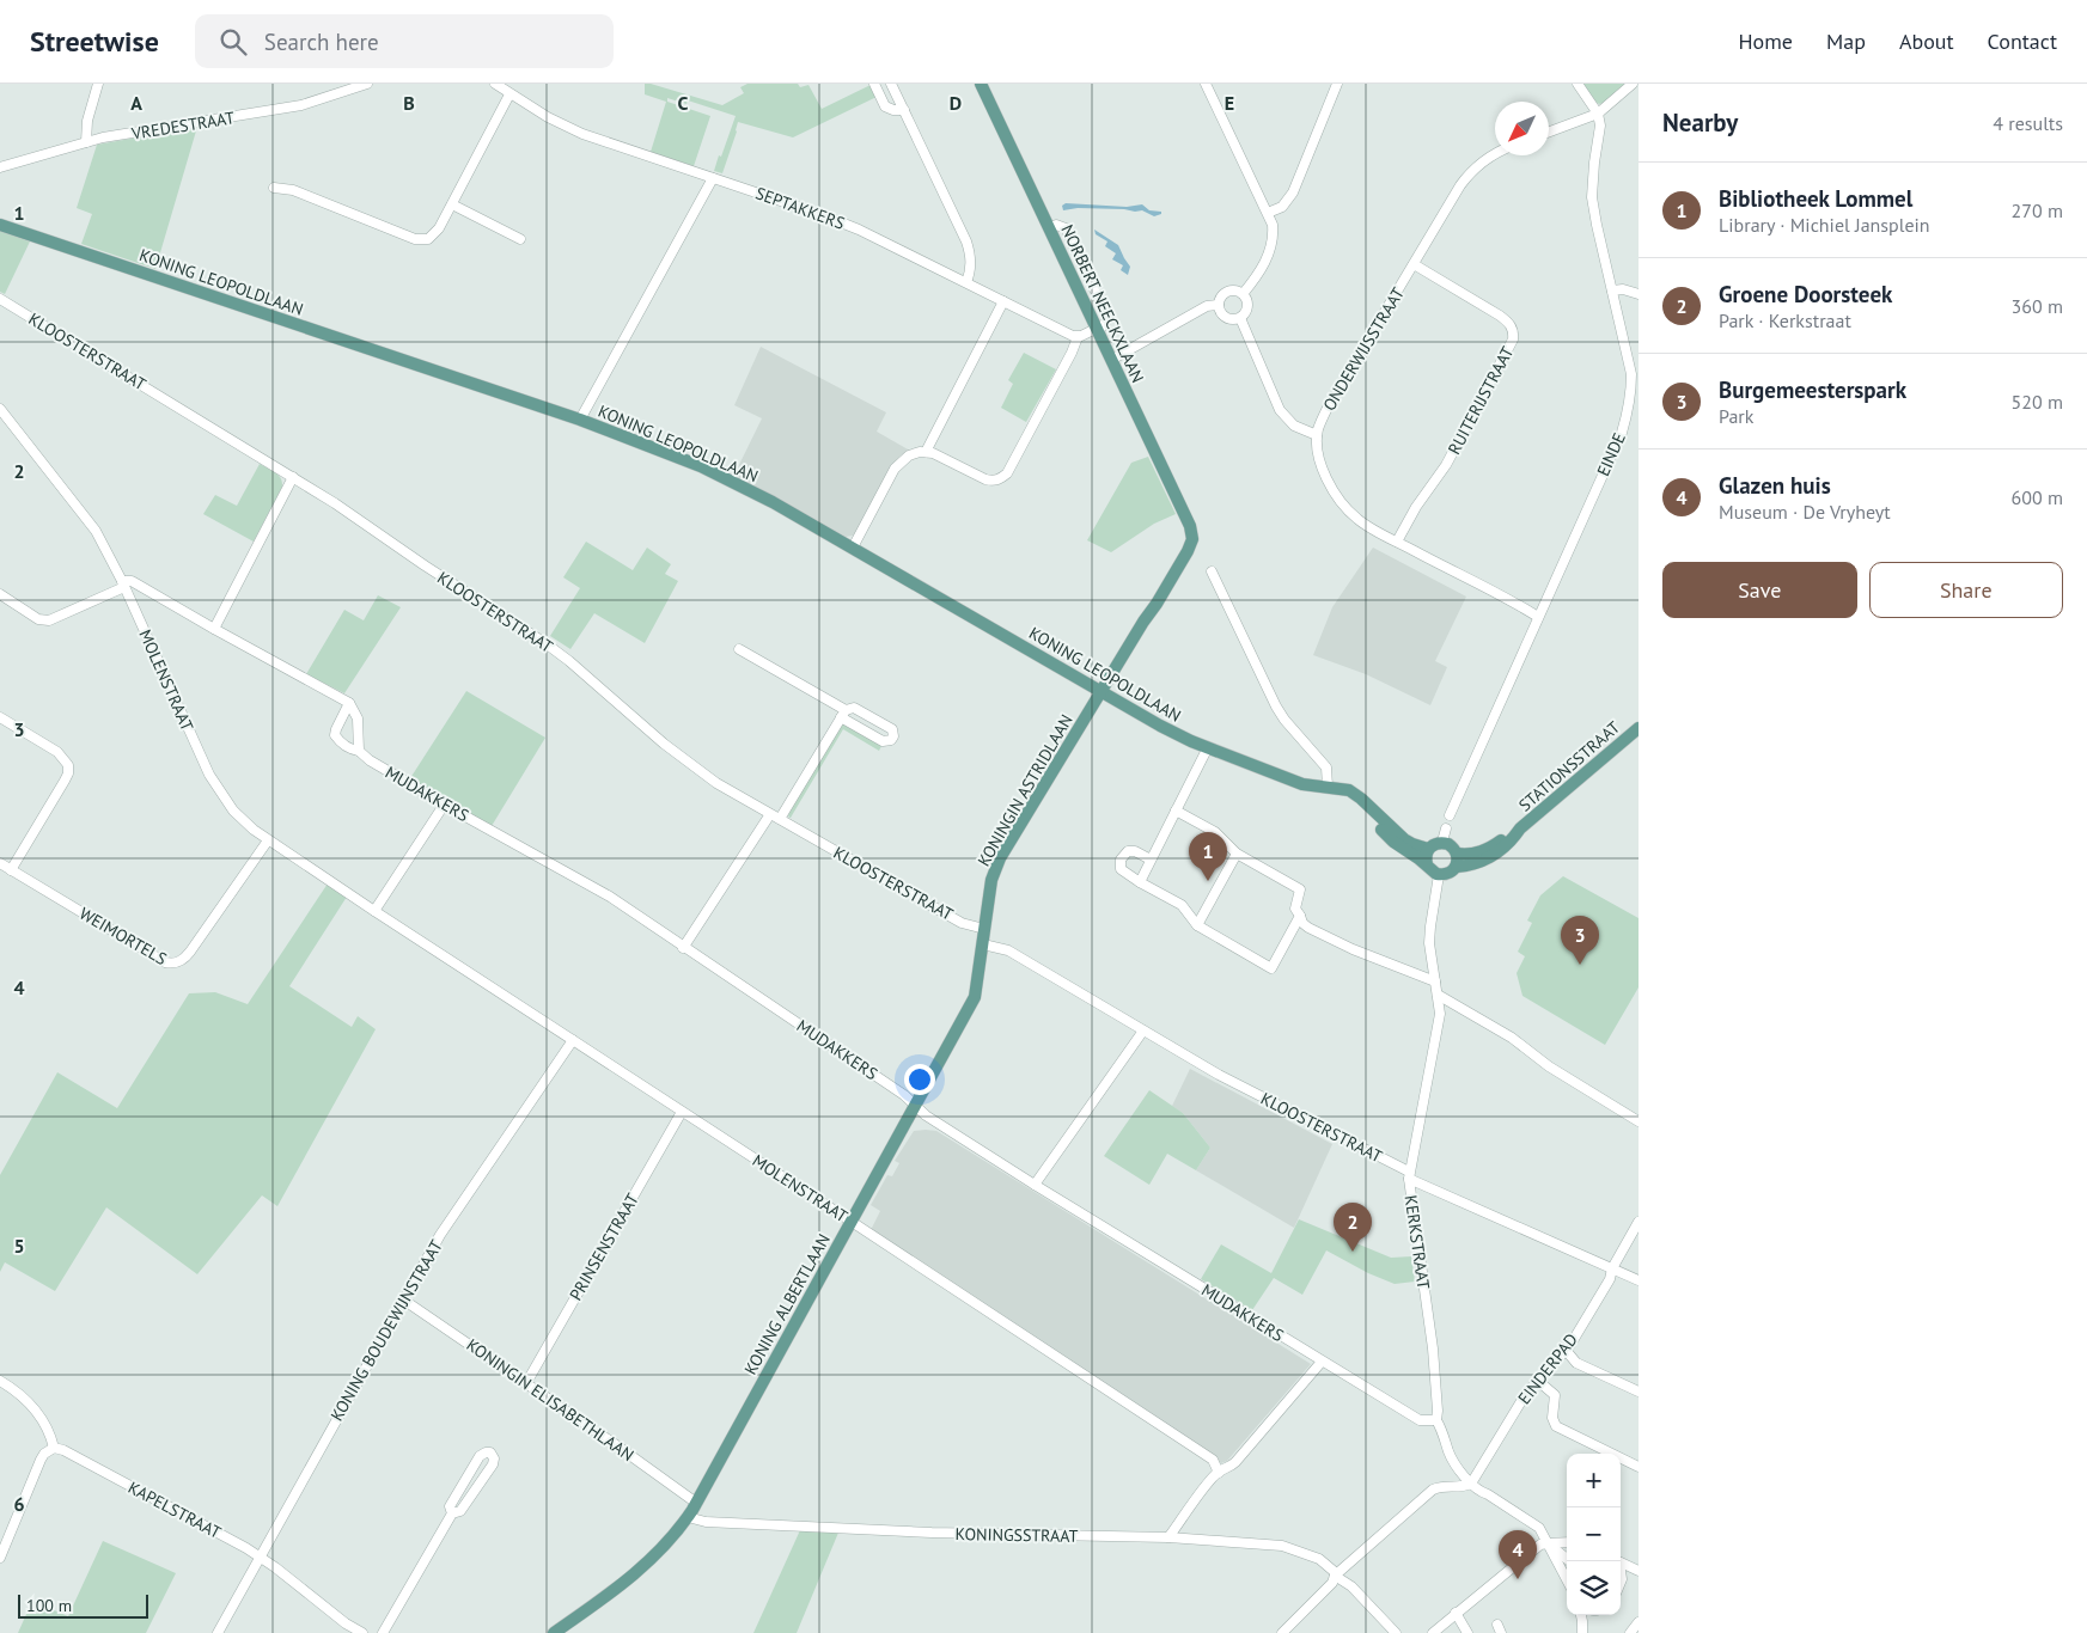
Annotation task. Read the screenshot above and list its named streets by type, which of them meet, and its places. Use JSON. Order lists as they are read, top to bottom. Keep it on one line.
{"streets":{"main road":["KONING LEOPOLDLAAN","NORBERT NEECKXLAAN","STATIONSSTRAAT","KONINGIN ASTRIDLAAN","KONING ALBERTLAAN"],"street":["VREDESTRAAT","SEPTAKKERS","ONDERWIJSSTRAAT","KLOOSTERSTRAAT","RUITERIJSTRAAT","EINDE","MOLENSTRAAT","MUDAKKERS","WEIMORTELS","KERKSTRAAT","PRINSENSTRAAT","KONING BOUDEWIJNSTRAAT","EINDERPAD","KONINGIN ELISABETHLAAN","KAPELSTRAAT","KONINGSSTRAAT"]},"crossings":[["KONING LEOPOLDLAAN","KONINGIN ASTRIDLAAN"],["NORBERT NEECKXLAAN","KONINGIN ASTRIDLAAN"],["ONDERWIJSSTRAAT","RUITERIJSTRAAT"],["KLOOSTERSTRAAT","KONINGIN ASTRIDLAAN"],["KLOOSTERSTRAAT","KERKSTRAAT"],["KLOOSTERSTRAAT","KONING ALBERTLAAN"],["KLOOSTERSTRAAT","EINDERPAD"],["MOLENSTRAAT","WEIMORTELS"],["MOLENSTRAAT","PRINSENSTRAAT"],["MOLENSTRAAT","KONING ALBERTLAAN"],["MOLENSTRAAT","KONING BOUDEWIJNSTRAAT"],["STATIONSSTRAAT","KERKSTRAAT"],["KONINGIN ASTRIDLAAN","KONING ALBERTLAAN"],["MUDAKKERS","KERKSTRAAT"],["MUDAKKERS","KONING ALBERTLAAN"],["KERKSTRAAT","EINDERPAD"],["PRINSENSTRAAT","KONINGIN ELISABETHLAAN"],["KONING ALBERTLAAN","KONINGIN ELISABETHLAAN"],["KONING ALBERTLAAN","KONINGSSTRAAT"],["KONING BOUDEWIJNSTRAAT","KONINGIN ELISABETHLAAN"],["KONING BOUDEWIJNSTRAAT","KAPELSTRAAT"]],"scale_bar":"100 m","north":"bottom left","page":{"header":"Streetwise","search":"Search here","nav":["Home","Map","About","Contact"],"heading":["Nearby","4 results"],"list":[{"mark":"1","name":"Bibliotheek Lommel","note":"Library · Michiel Jansplein","value":"270 m"},{"mark":"2","name":"Groene Doorsteek","note":"Park · Kerkstraat","value":"360 m"},{"mark":"3","name":"Burgemeesterspark","note":"Park","value":"520 m"},{"mark":"4","name":"Glazen huis","note":"Museum · De Vryheyt","value":"600 m"}],"buttons":["Save","Share"],"pins":["1","3","2","4"],"map_buttons":["+","−"],"scale":"100 m"},"grid":{"columns":["A","B","C","D","E"],"rows":["1","2","3","4","5","6"]}}
